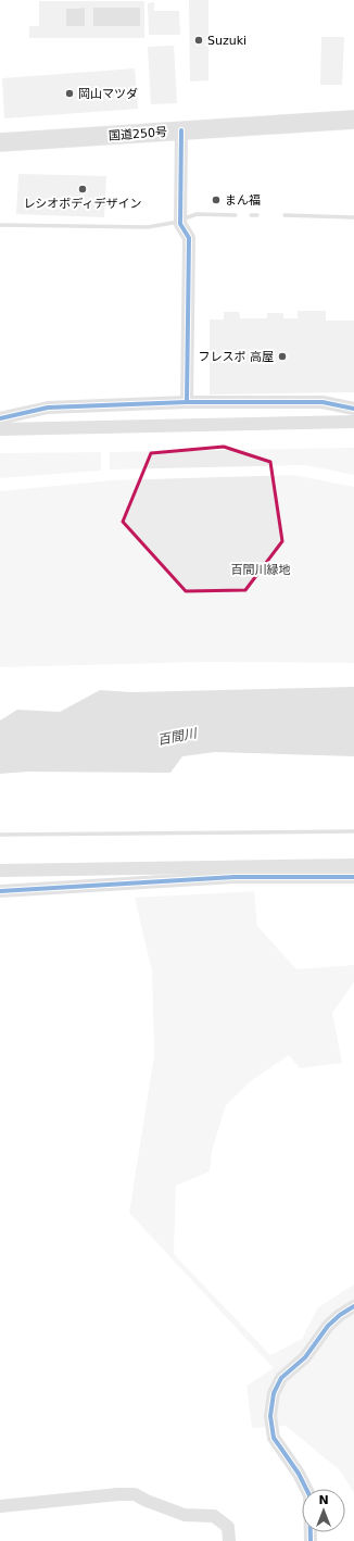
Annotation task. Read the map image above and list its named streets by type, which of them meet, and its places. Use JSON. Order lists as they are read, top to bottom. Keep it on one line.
{"streets":{"highway":["国道250号"]},"water":["百間川"],"parks":["百間川緑地"],"places":["Suzuki","岡山マツダ","レシオボディデザイン","まん福","フレスポ 高屋"],"north":"top"}
